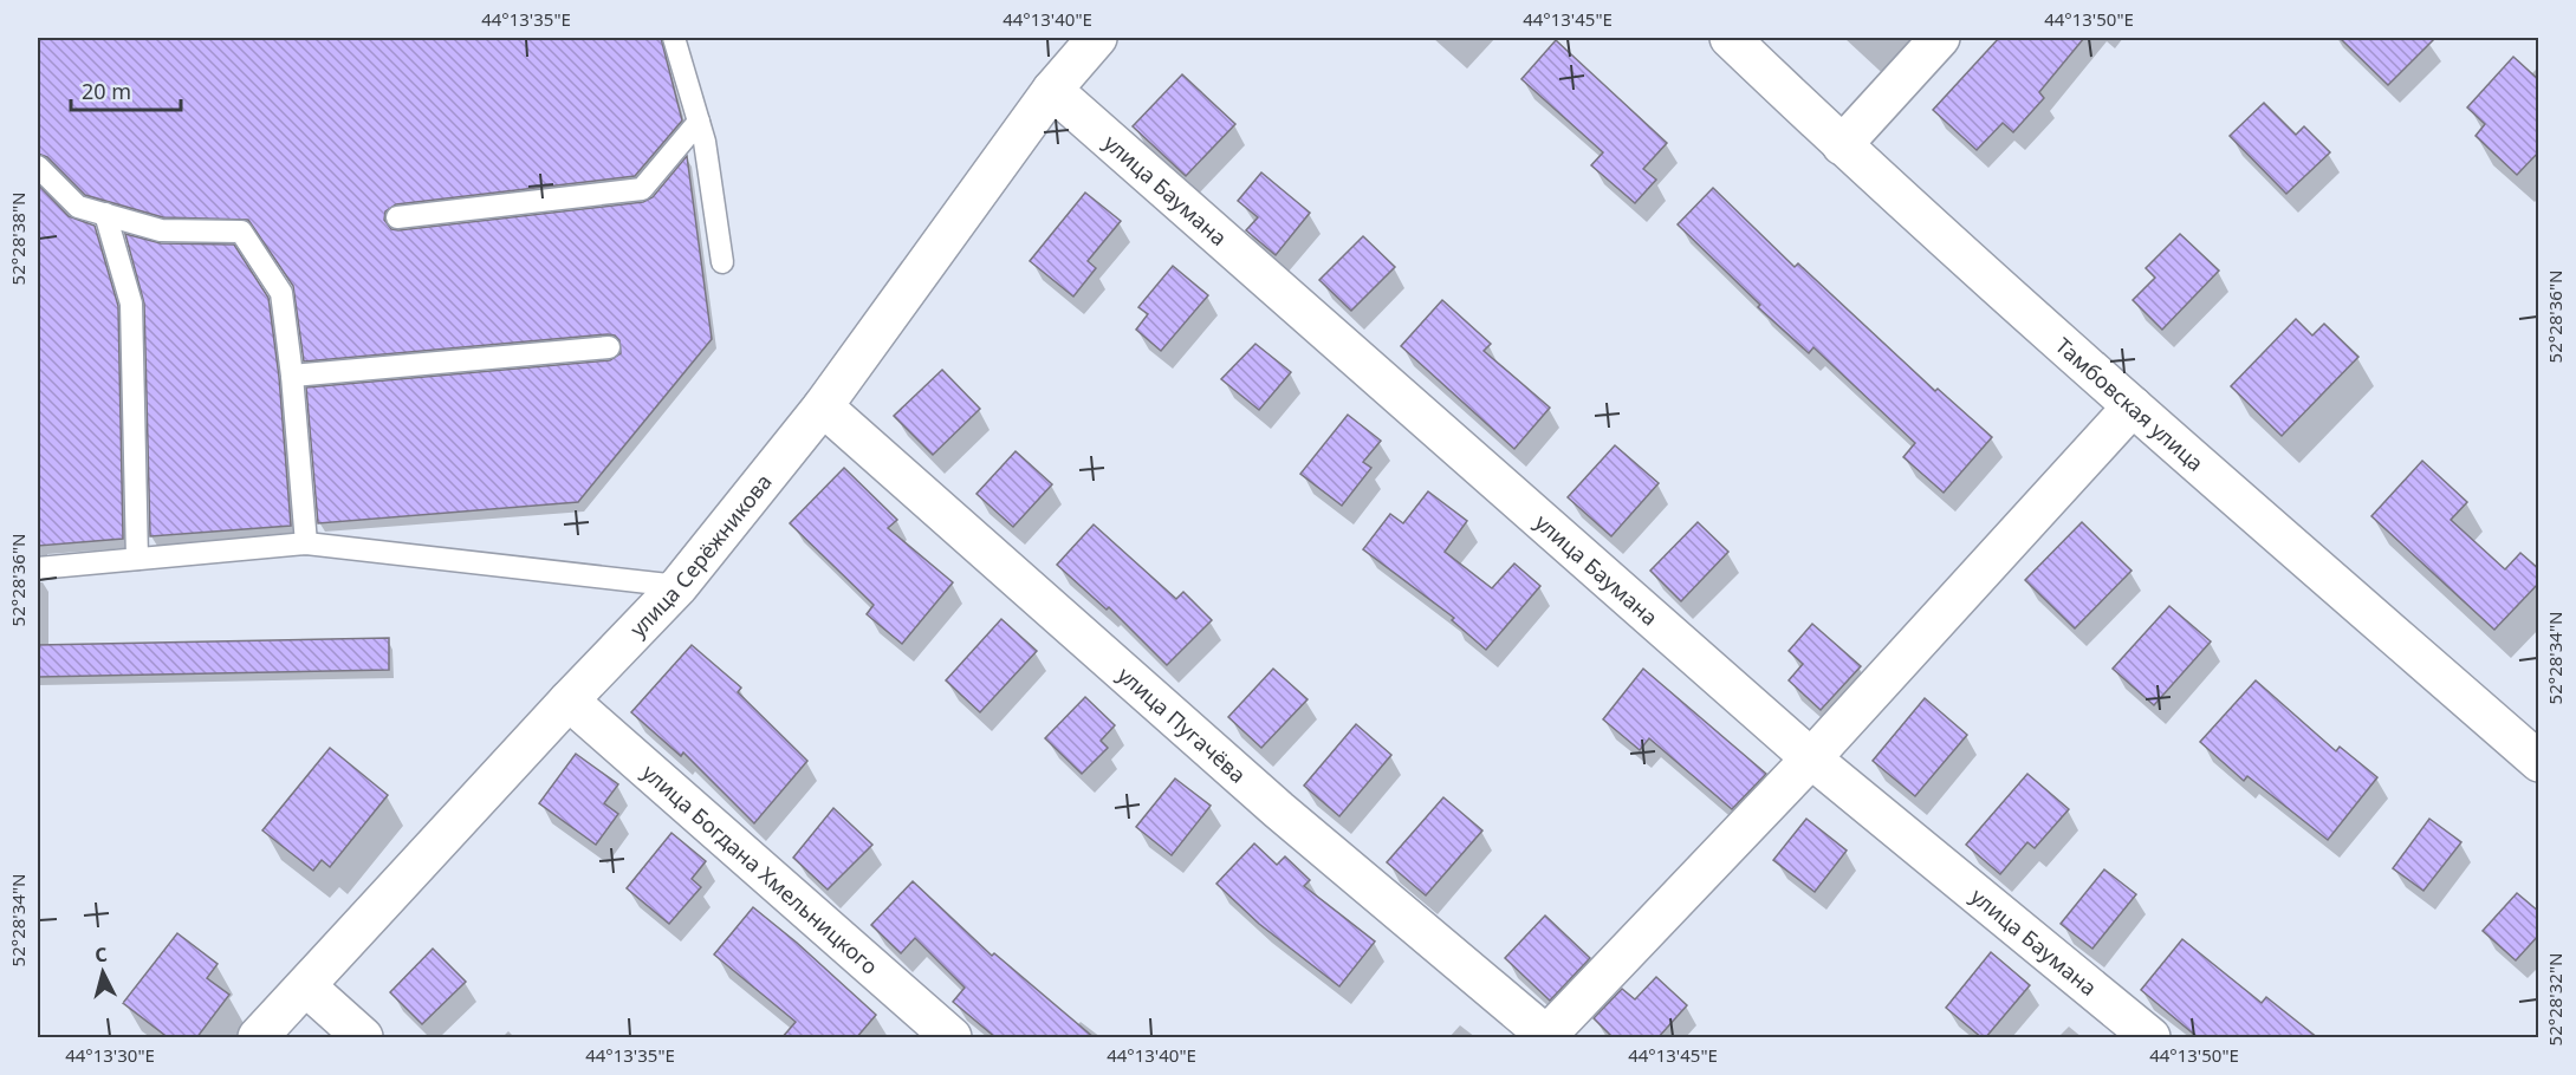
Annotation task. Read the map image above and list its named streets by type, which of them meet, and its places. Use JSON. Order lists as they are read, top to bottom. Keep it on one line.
{"streets":{"street":["улица Баумана","Тамбовская улица","улица Серёжникова","улица Пугачёва","улица Богдана Хмельницкого"]},"crossings":[["улица Баумана","улица Серёжникова"],["улица Серёжникова","улица Пугачёва"],["улица Серёжникова","улица Богдана Хмельницкого"]],"scale_bar":"20 m","north":"top","coordinates":["44°13'35\"E","44°13'40\"E","44°13'45\"E","44°13'50\"E","52°28'38\"N","52°28'36\"N","52°28'34\"N","52°28'32\"N","44°13'30\"E"]}
